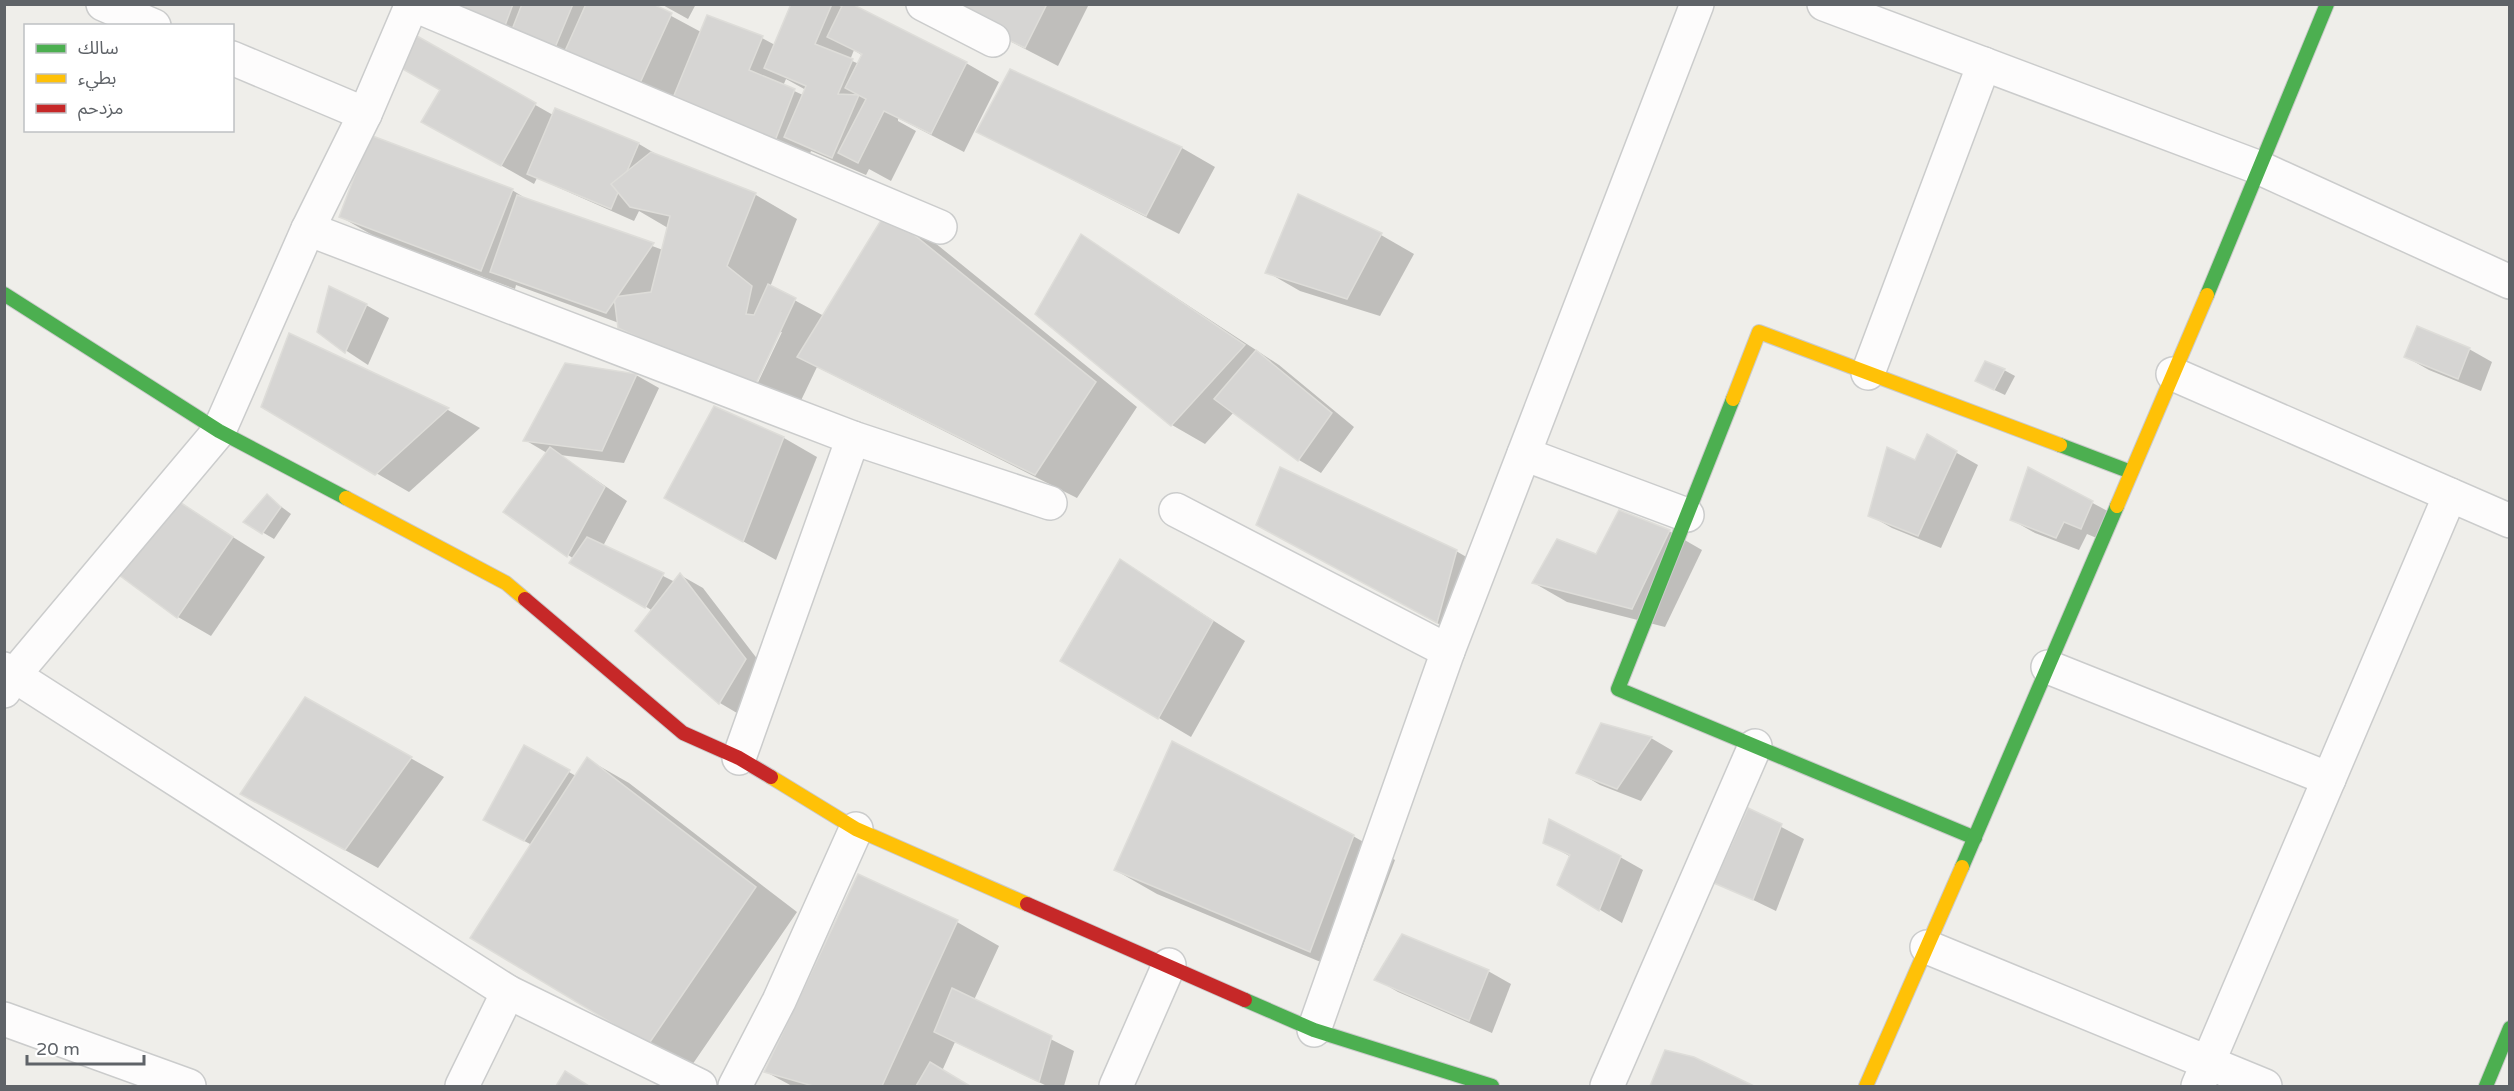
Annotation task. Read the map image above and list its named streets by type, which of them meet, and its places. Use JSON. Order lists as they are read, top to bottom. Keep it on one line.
{"legend":["سالك","بطيء","مزدحم"],"scale_bar":"20 m"}
